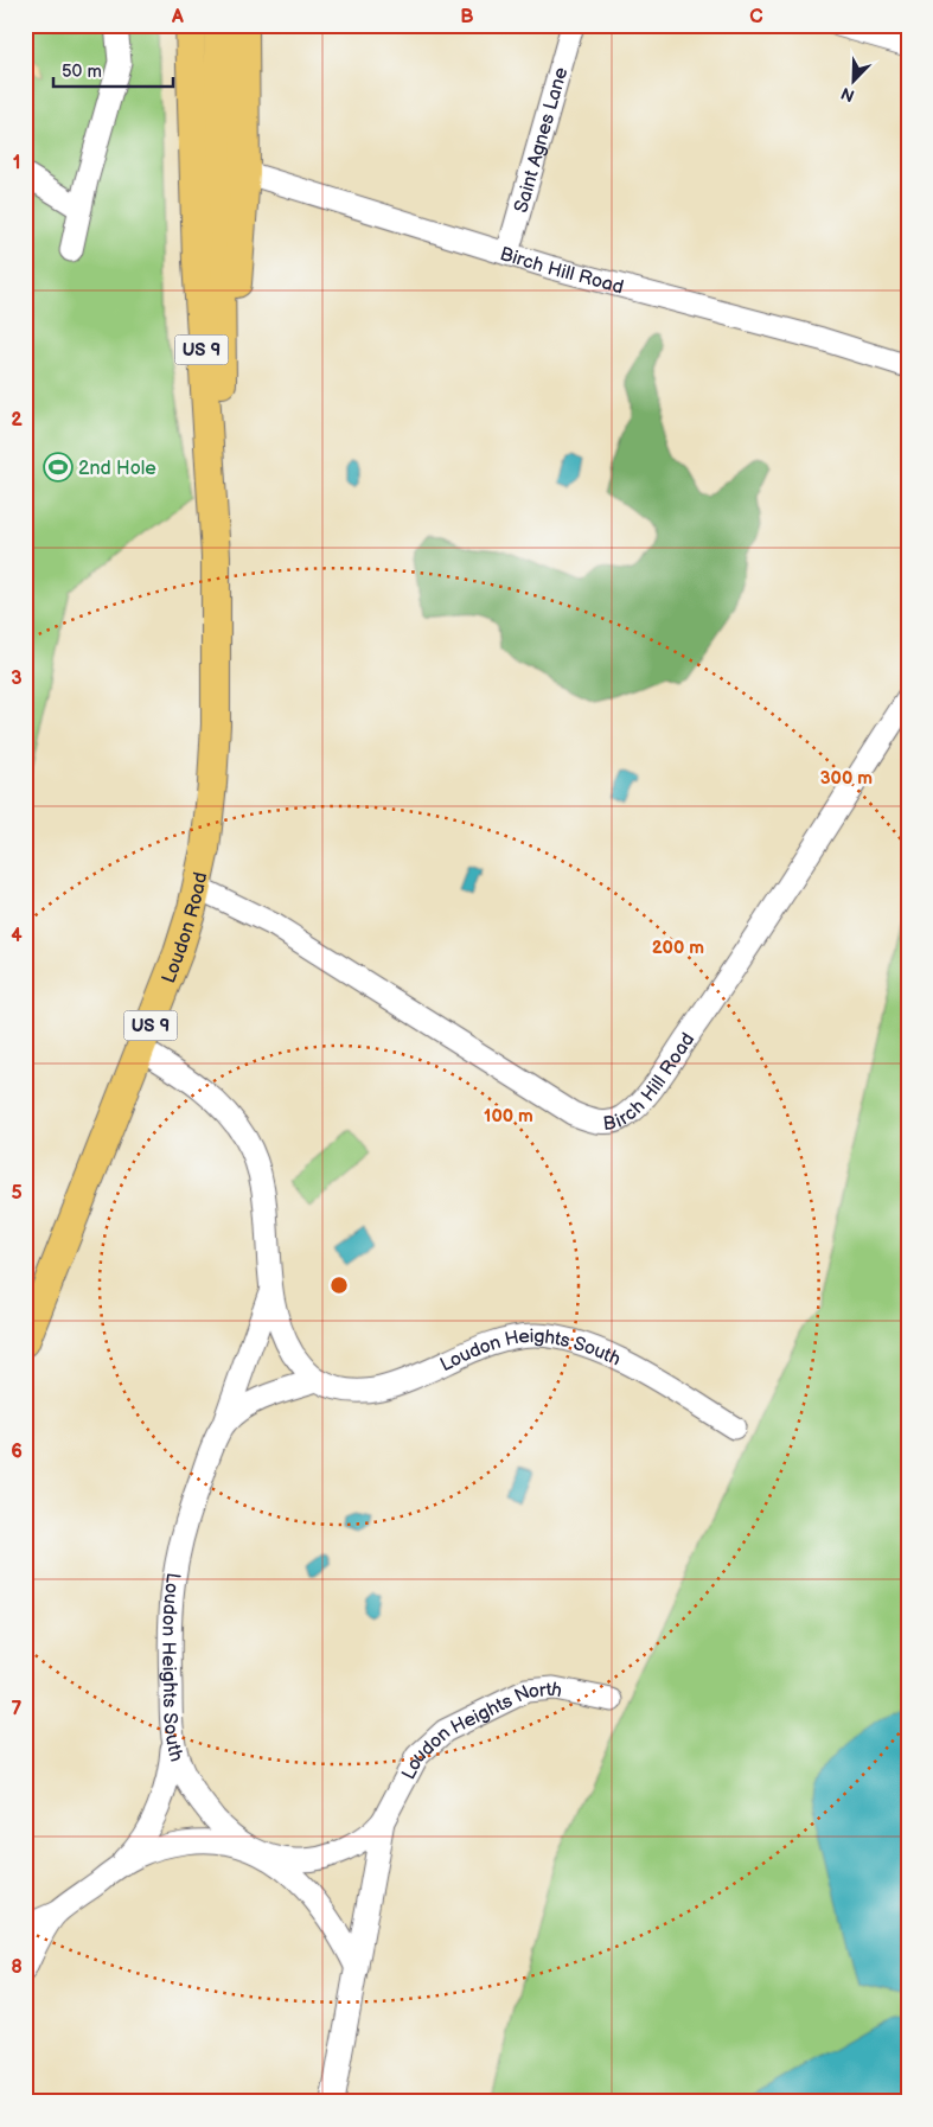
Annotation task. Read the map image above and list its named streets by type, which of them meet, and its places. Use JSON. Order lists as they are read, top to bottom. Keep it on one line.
{"streets":{"main road":["US 9","Loudon Road"],"street":["Saint Agnes Lane","Birch Hill Road","Loudon Heights South","Loudon Heights North"]},"crossings":[["Saint Agnes Lane","Birch Hill Road"],["Birch Hill Road","US 9"],["Birch Hill Road","Loudon Road"],["US 9","Loudon Road"],["Loudon Road","Loudon Heights South"],["Loudon Heights South","Loudon Heights North"]],"places":{"sports":["2nd Hole"]},"scale_bar":"50 m","north":"bottom left","grid":{"columns":["A","B","C"],"rows":["1","2","3","4","5","6","7","8"]},"rings":["300 m","200 m","100 m"]}
